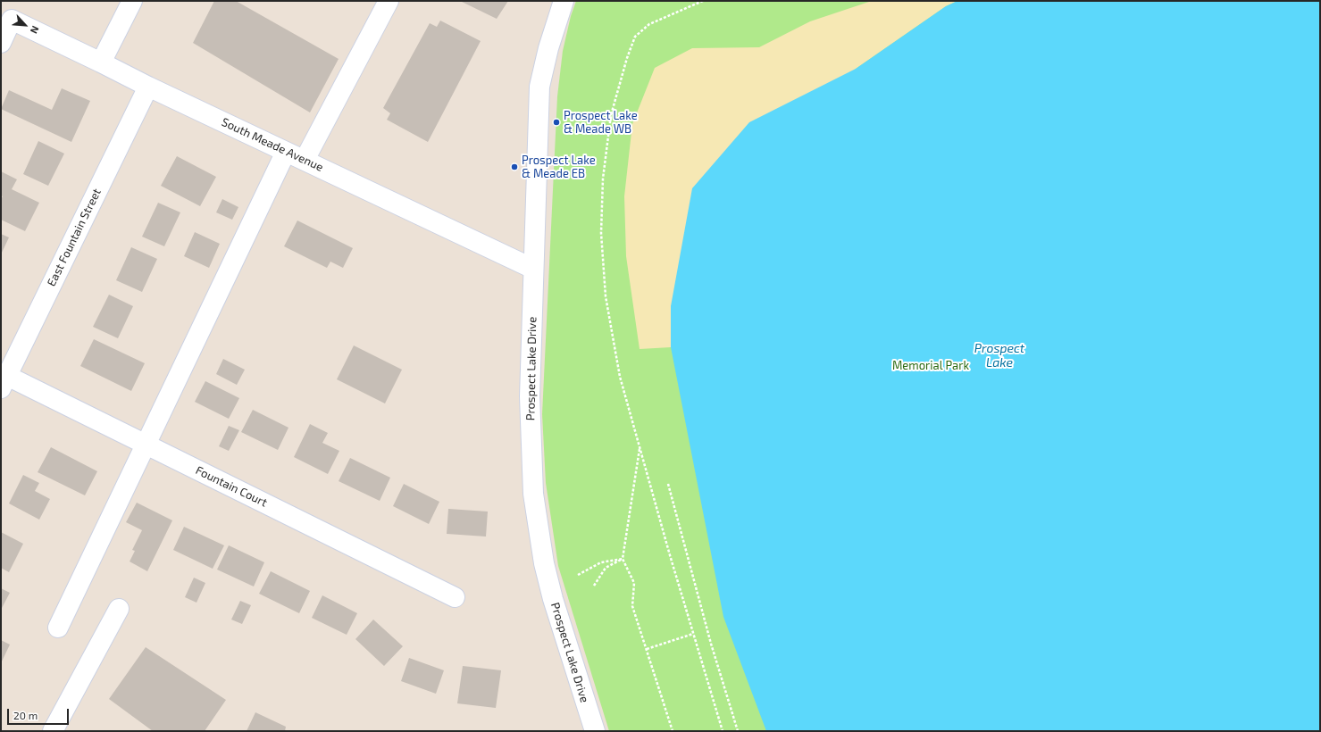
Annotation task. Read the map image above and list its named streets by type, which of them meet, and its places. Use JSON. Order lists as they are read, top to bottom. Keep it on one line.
{"streets":{"street":["South Meade Avenue","East Fountain Street","Prospect Lake Drive","Fountain Court"]},"crossings":[["South Meade Avenue","East Fountain Street"],["South Meade Avenue","Prospect Lake Drive"],["East Fountain Street","Fountain Court"]],"water":["Prospect Lake"],"parks":["Memorial Park"],"places":["Prospect Lake & Meade WB","Prospect Lake & Meade EB"],"scale_bar":"20 m","north":"bottom right"}
